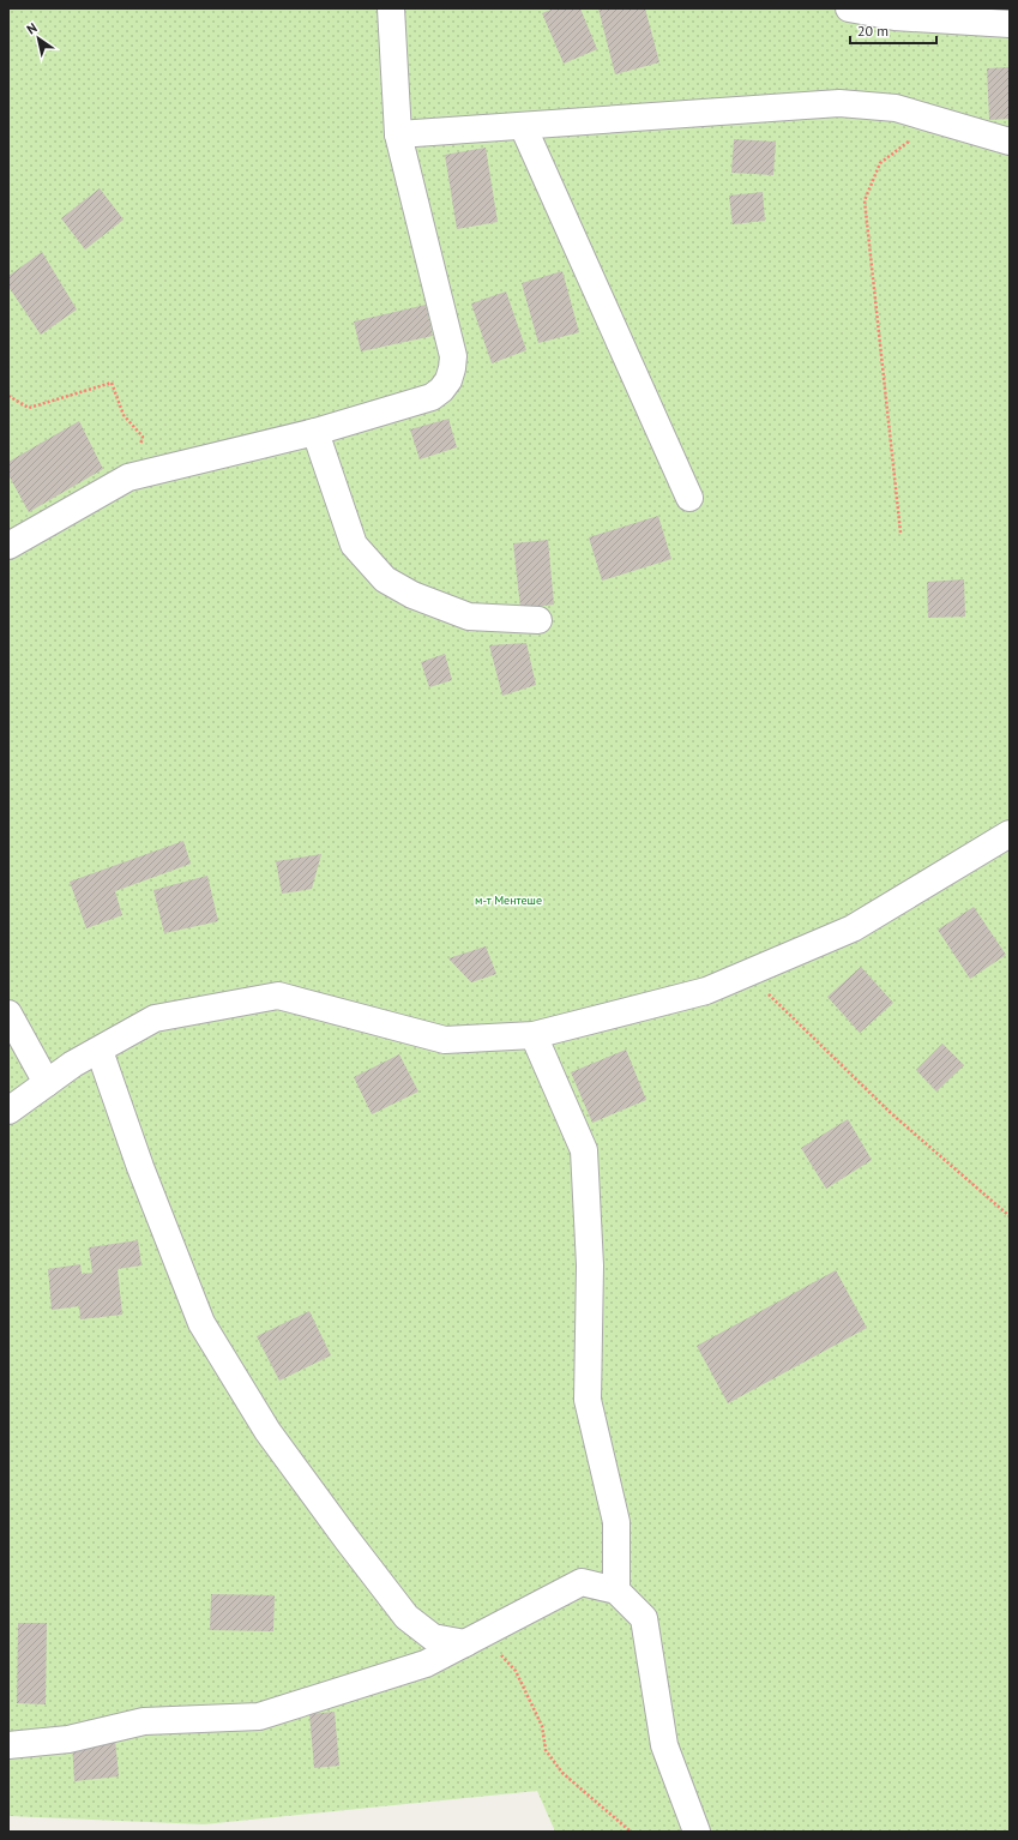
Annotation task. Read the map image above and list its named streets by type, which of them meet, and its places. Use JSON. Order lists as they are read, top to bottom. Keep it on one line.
{"parks":["м-т Ментeше"],"scale_bar":"20 m","north":"top left"}
